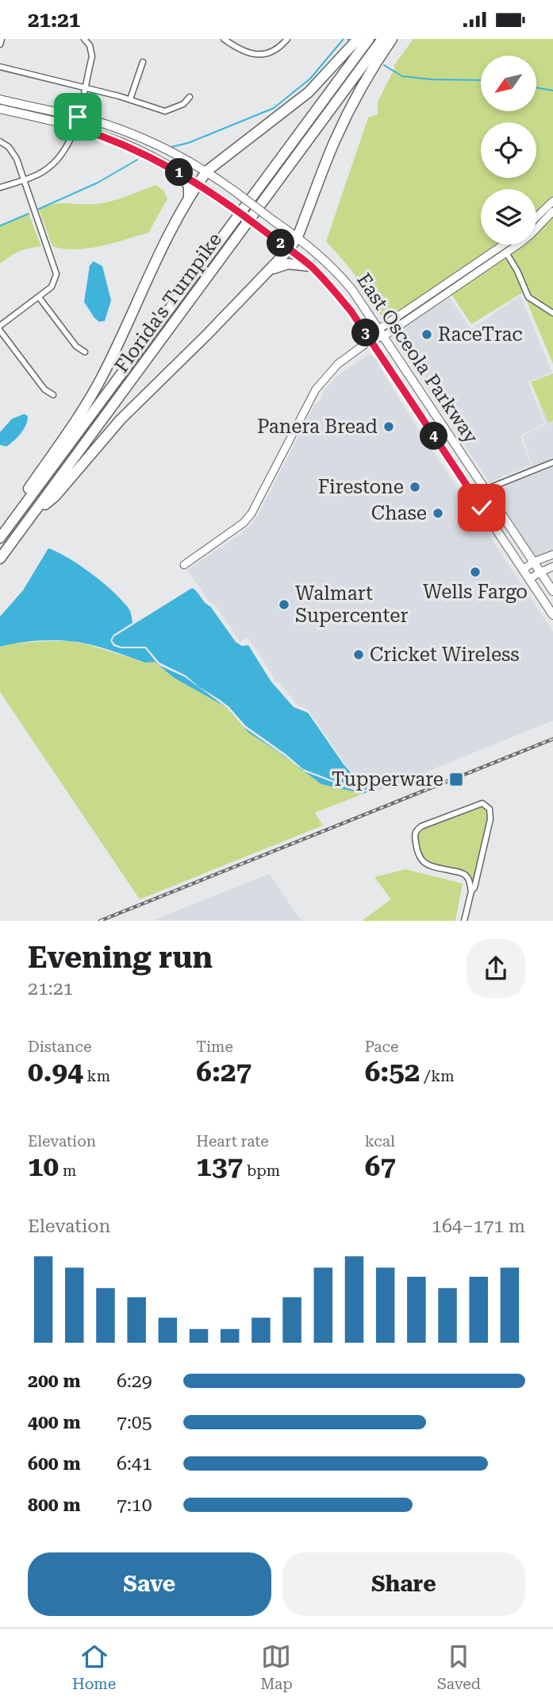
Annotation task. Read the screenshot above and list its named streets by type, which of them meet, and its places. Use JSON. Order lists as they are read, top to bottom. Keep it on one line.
{"streets":{"highway":["Florida's Turnpike"],"main road":["East Osceola Parkway"]},"places":{"other":["RaceTrac","Panera Bread","Firestone","Chase","Wells Fargo","Walmart Supercenter","Cricket Wireless"],"transit":["Tupperware"]},"north":"bottom left","page":{"status":"21:21","pins":["1","2","3","4"],"heading":["Evening run","21:21"],"stats":[["Distance","0.94 km"],["Time","6:27"],["Pace","6:52 /km"],["Elevation","10 m"],["Heart rate","137 bpm"],["kcal","67"]],"chart":["Elevation","164–171 m"],"list":[{"name":"200 m","note":"6:29"},{"name":"400 m","note":"7:05"},{"name":"600 m","note":"6:41"},{"name":"800 m","note":"7:10"}],"buttons":["Save","Share"],"tabs":["Home","Map","Saved"]}}
